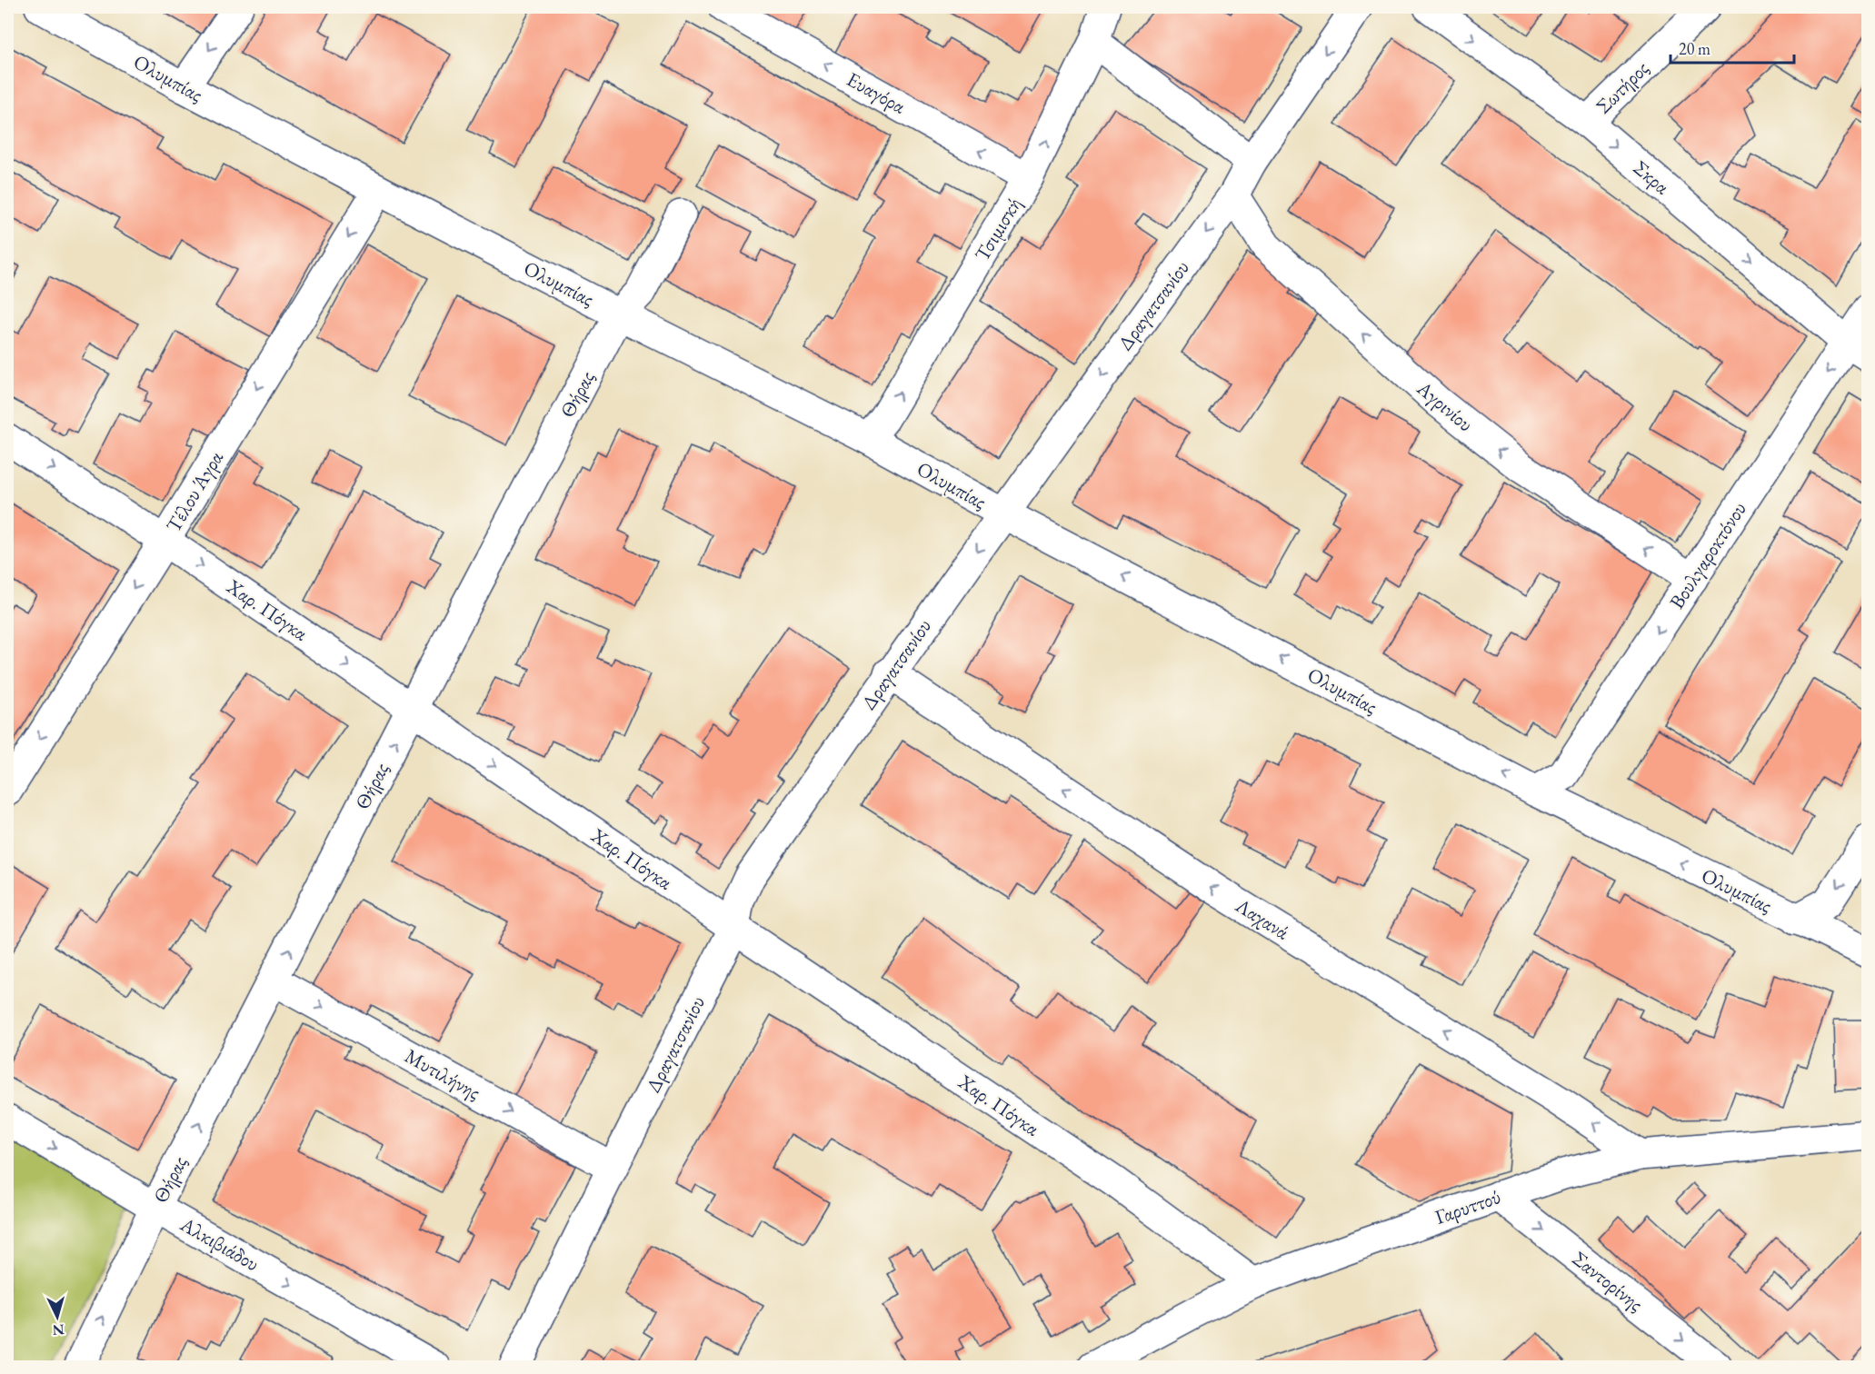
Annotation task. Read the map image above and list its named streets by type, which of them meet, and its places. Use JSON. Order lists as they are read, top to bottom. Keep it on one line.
{"streets":{"street":["Ολυμπίας","Σωτήρος","Ευαγόρα","Σκρα","Τσιμισκή","Δραγατσανίου","Θήρας","Αγρινίου","Τέλου Άγρα","Βουλγαροκτόνου","Χαρ. Πόγκα","Λαχανά","Μυτιλήνης","Γαρυττού","Αλκιβιάδου","Σαντορίνης"]},"crossings":[["Ολυμπίας","Τσιμισκή"],["Ολυμπίας","Δραγατσανίου"],["Ολυμπίας","Θήρας"],["Ολυμπίας","Τέλου Άγρα"],["Ολυμπίας","Βουλγαροκτόνου"],["Σωτήρος","Σκρα"],["Ευαγόρα","Τσιμισκή"],["Σκρα","Βουλγαροκτόνου"],["Δραγατσανίου","Αγρινίου"],["Δραγατσανίου","Χαρ. Πόγκα"],["Δραγατσανίου","Λαχανά"],["Δραγατσανίου","Μυτιλήνης"],["Θήρας","Χαρ. Πόγκα"],["Θήρας","Μυτιλήνης"],["Θήρας","Αλκιβιάδου"],["Αγρινίου","Βουλγαροκτόνου"],["Τέλου Άγρα","Χαρ. Πόγκα"],["Χαρ. Πόγκα","Γαρυττού"],["Λαχανά","Γαρυττού"],["Γαρυττού","Σαντορίνης"]],"one_way":["Ολυμπίας","Ευαγόρα","Σκρα","Τσιμισκή","Δραγατσανίου","Θήρας","Αγρινίου","Τέλου Άγρα","Βουλγαροκτόνου","Χαρ. Πόγκα","Λαχανά","Μυτιλήνης","Αλκιβιάδου","Σαντορίνης"],"scale_bar":"20 m","north":"bottom"}
